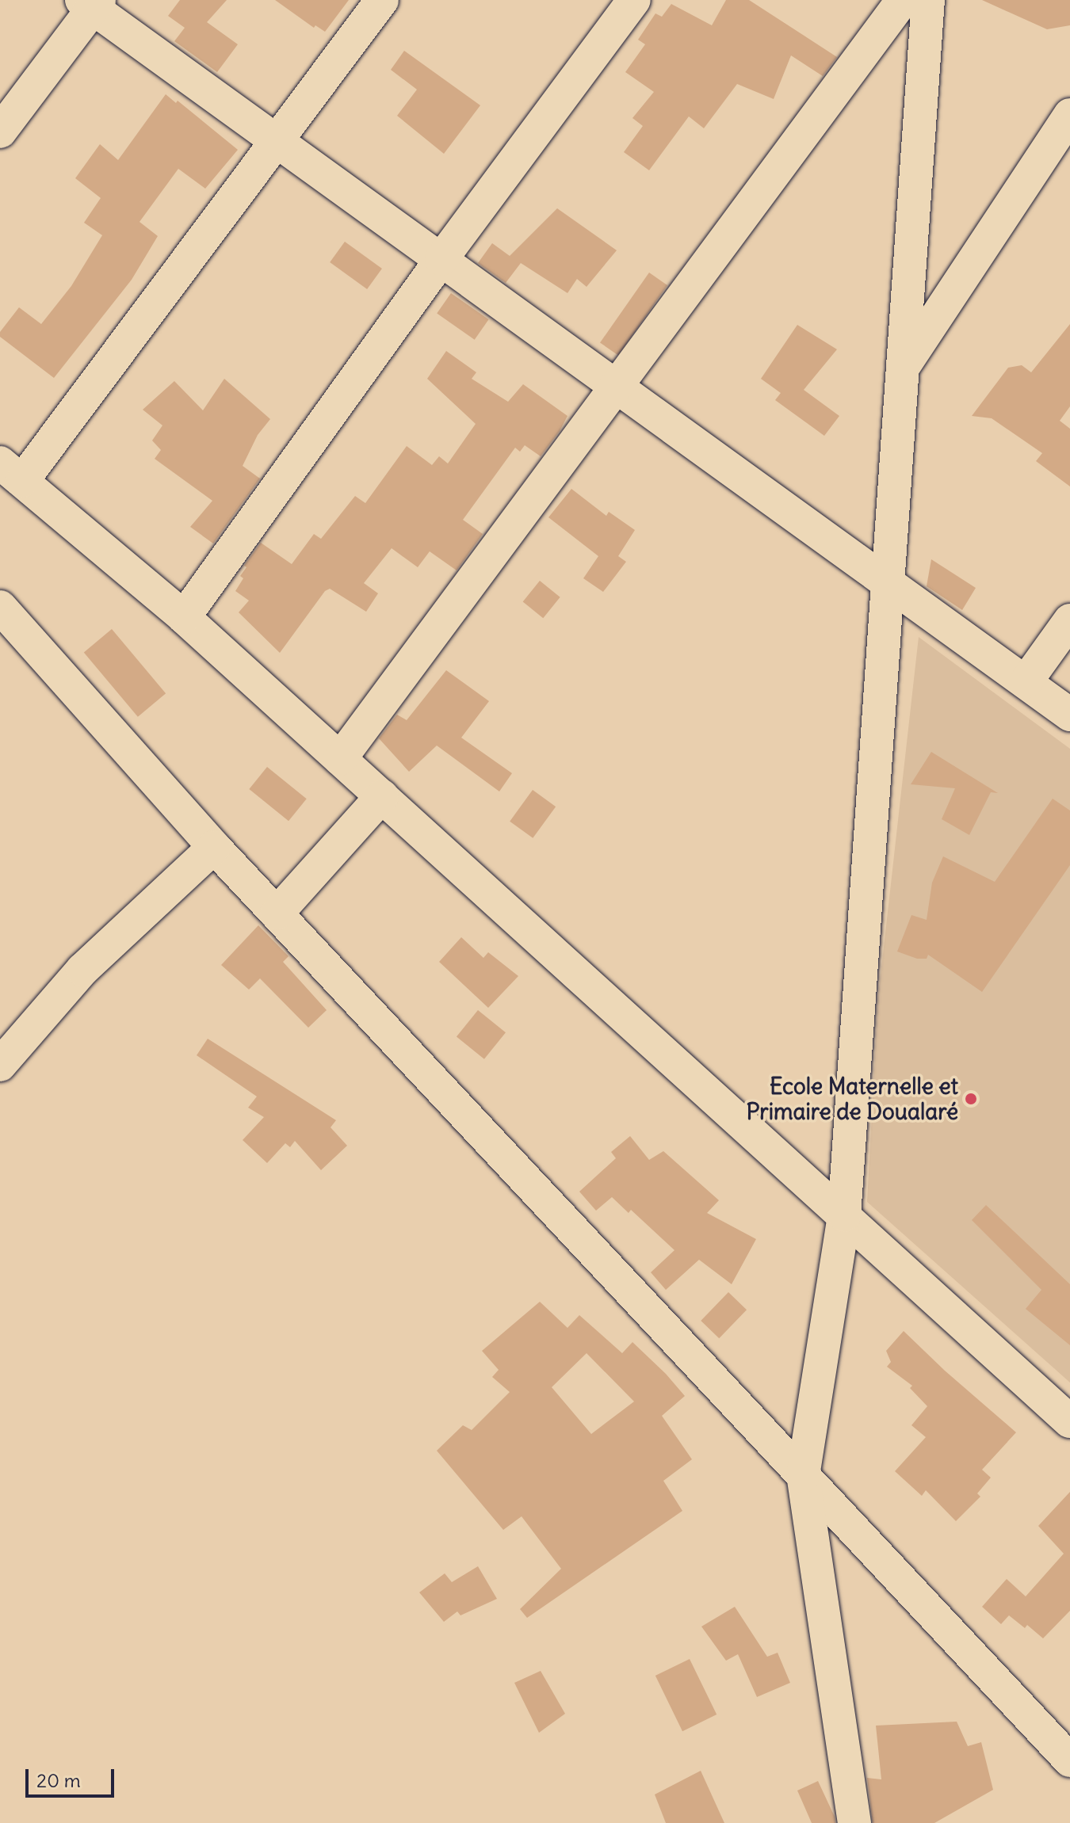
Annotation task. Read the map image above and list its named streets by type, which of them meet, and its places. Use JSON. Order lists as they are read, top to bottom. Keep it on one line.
{"places":["Ecole Maternelle et Primaire de Doualaré"],"scale_bar":"20 m"}
